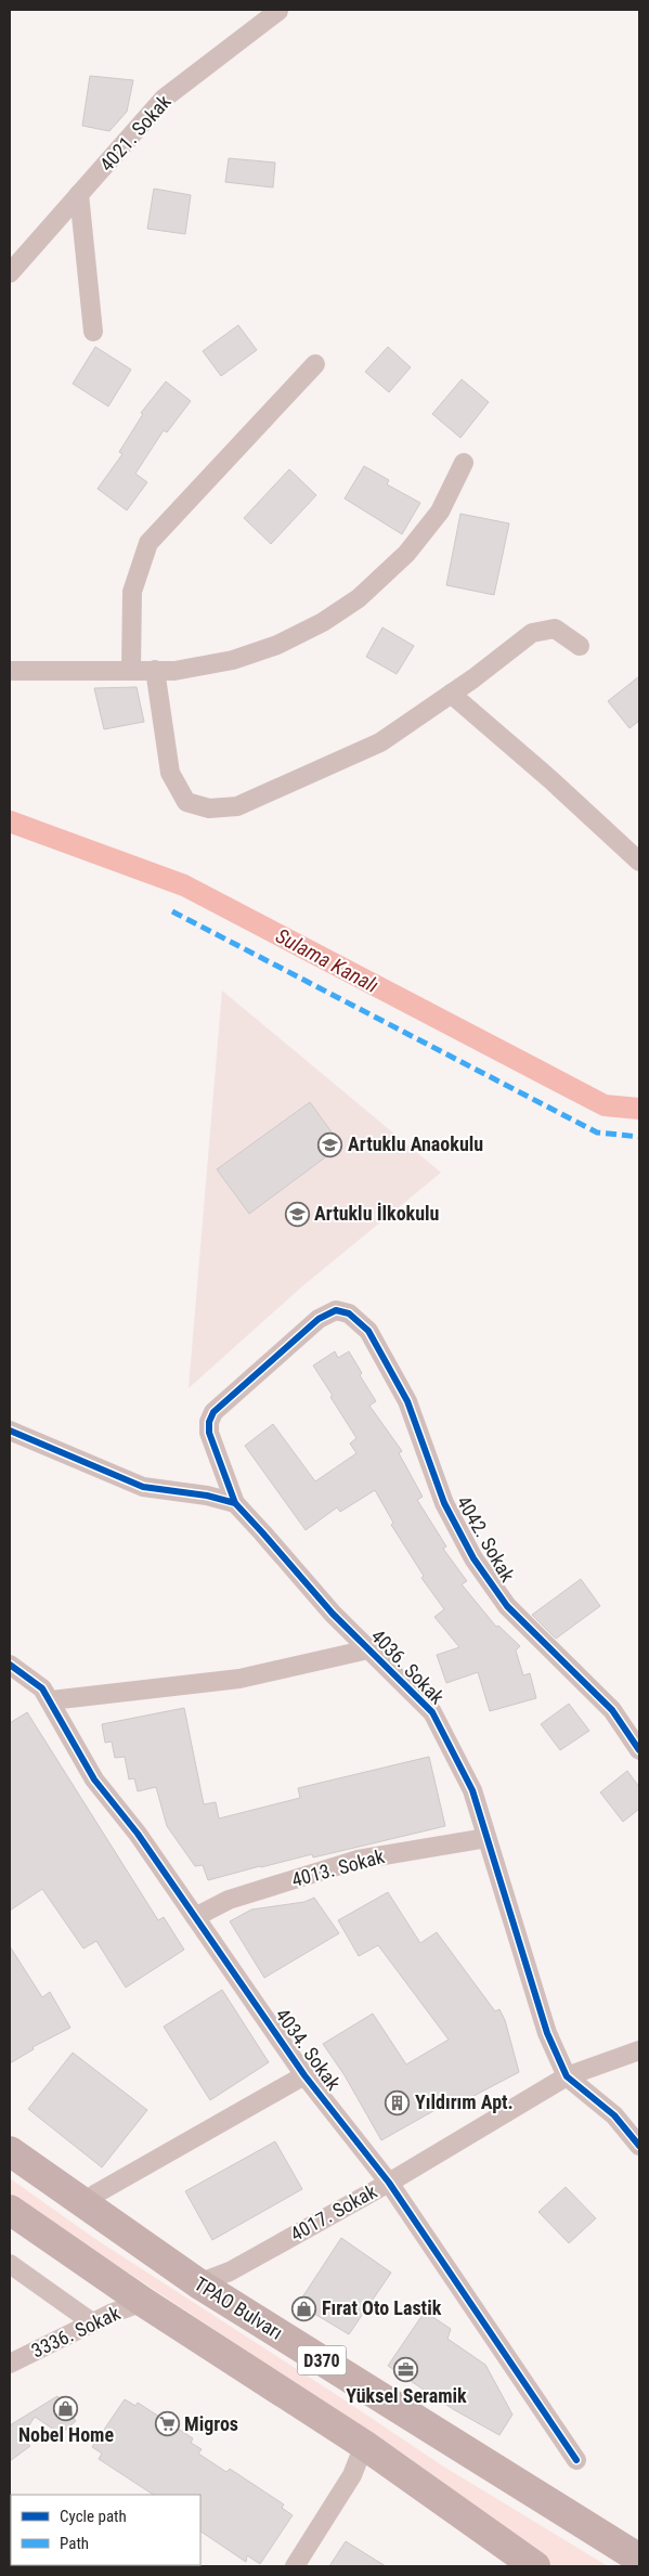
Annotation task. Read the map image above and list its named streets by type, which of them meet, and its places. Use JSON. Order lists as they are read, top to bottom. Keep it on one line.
{"streets":{"highway":["TPAO Bulvarı","D370"],"street":["4021. Sokak","4042. Sokak","4036. Sokak","4013. Sokak","4034. Sokak","4017. Sokak","3336. Sokak"]},"crossings":[["4042. Sokak","4036. Sokak"],["4036. Sokak","4013. Sokak"],["4036. Sokak","4017. Sokak"],["4013. Sokak","4034. Sokak"],["4034. Sokak","4017. Sokak"],["4017. Sokak","TPAO Bulvarı"],["3336. Sokak","D370"]],"water":["Sulama Kanalı"],"places":{"school or university":["Artuklu Anaokulu","Artuklu İlkokulu"],"building":["Yıldırım Apt."],"shop":["Fırat Oto Lastik","Nobel Home"],"office":["Yüksel Seramik"],"supermarket":["Migros"]},"legend":["Cycle path","Path"]}
